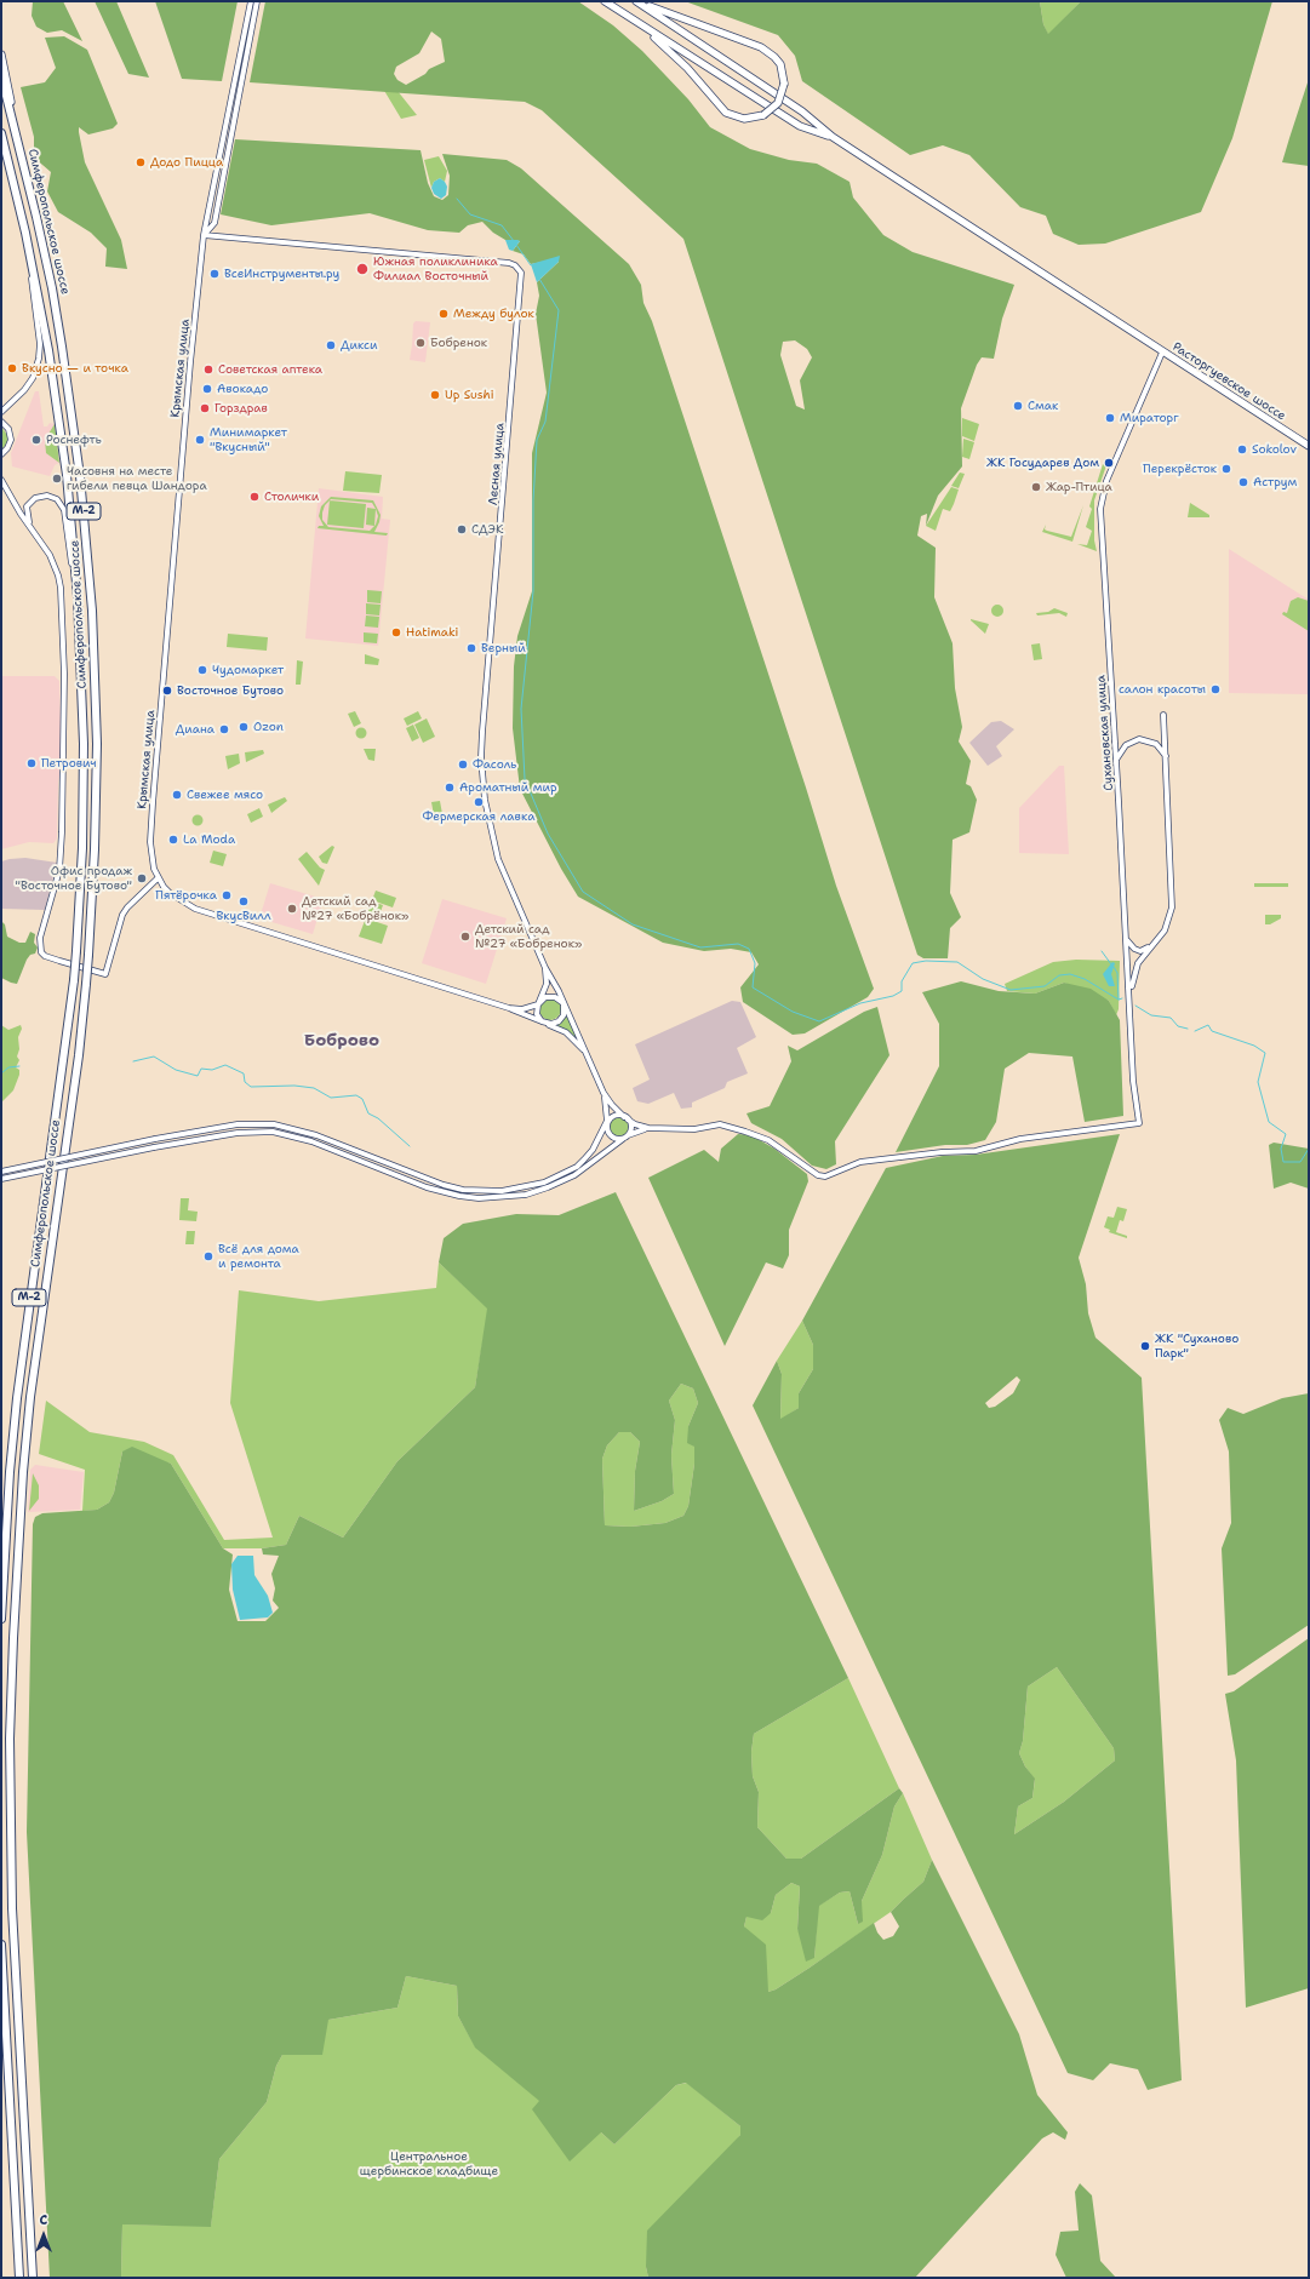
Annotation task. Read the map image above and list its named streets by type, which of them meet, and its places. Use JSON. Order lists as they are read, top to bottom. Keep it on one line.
{"streets":{"highway":["Симферопольское шоссе","М-2"],"main road":["Расторгуевское шоссе"],"street":["Крымская улица","Лесная улица","Сухановская улица"]},"crossings":[["Крымская улица","Лесная улица"],["Расторгуевское шоссе","Сухановская улица"]],"districts":["Боброво"],"parks":["Центральное щербинское кладбище"],"places":["Додо Пицца","Южная поликлиника Филиал Восточный","ВсеИнструменты.ру","Между булок","Бобренок","Дикси","Вкусно — и точка","Советская аптека","Авокадо","Up Sushi","Смак","Горздрав","Мираторг","Роснефть","Минимаркет \"Вкусный\"","Sokolov","ЖК Государев Дом","Перекрёсток","Часовня на месте гибели певца Шандора","Аструм","Жар-Птица","Столички","СДЭК","Hatimaki","Верный","Чудомаркет","салон красоты","Восточное Бутово","Ozon","Диана","Петрович","Фасоль","Ароматный мир","Свежее мясо","Фермерская лавка","La Moda","Офис продаж \"Восточное Бутово\"","Пятёрочка","ВкусВилл","Детский сад №27 «Бобрёнок»","Детский сад №27 «Бобренок»","Всё для дома и ремонта","ЖК \"Суханово Парк\""],"north":"top"}
